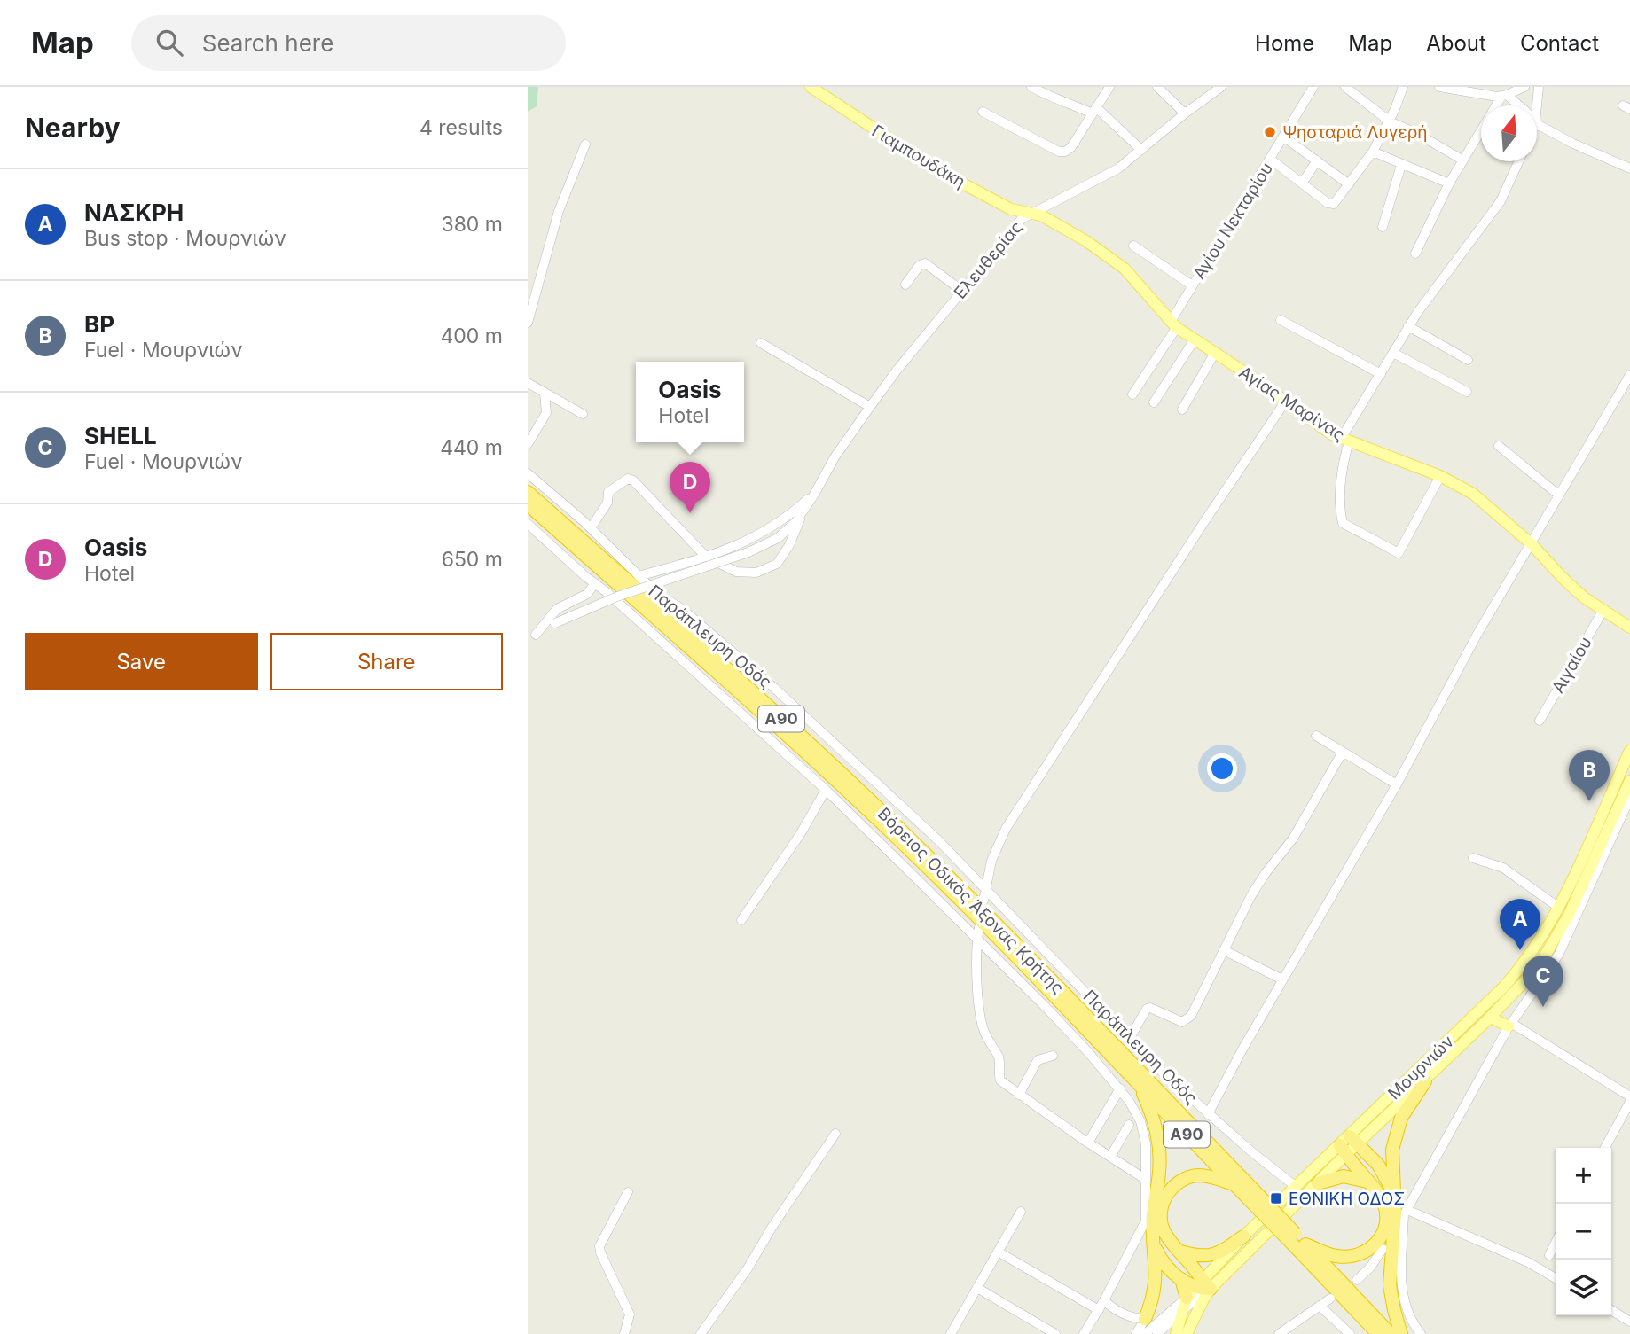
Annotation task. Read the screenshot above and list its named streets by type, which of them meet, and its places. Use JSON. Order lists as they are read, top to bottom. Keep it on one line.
{"streets":{"highway":["Α90","Βόρειος Οδικός Άξονας Κρήτης"],"main road":["Γιαμπουδάκη","Αγίας Μαρίνας","Μουρνιών"],"street":["Αγίου Νεκταρίου","Ελευθερίας","Παράπλευρη Οδός","Αιγαίου"]},"crossings":[["Γιαμπουδάκη","Ελευθερίας"],["Γιαμπουδάκη","Αγίας Μαρίνας"],["Αγίου Νεκταρίου","Αγίας Μαρίνας"],["Ελευθερίας","Αγίας Μαρίνας"],["Αγίας Μαρίνας","Αιγαίου"],["Παράπλευρη Οδός","Μουρνιών"]],"places":{"other":["Ψησταριά Λυγερή"],"transit":["ΕΘΝΙΚΗ ΟΔΟΣ"]},"north":"top","page":{"header":"Map","search":"Search here","nav":["Home","Map","About","Contact"],"heading":["Nearby","4 results"],"list":[{"mark":"A","name":"ΝΑΣΚΡΗ","note":"Bus stop · Μουρνιών","value":"380 m"},{"mark":"B","name":"BP","note":"Fuel · Μουρνιών","value":"400 m"},{"mark":"C","name":"SHELL","note":"Fuel · Μουρνιών","value":"440 m"},{"mark":"D","name":"Oasis","note":"Hotel","value":"650 m"}],"popup":["Oasis","Hotel"],"pins":["D","B","A","C"],"buttons":["Save","Share"],"map_buttons":["+","−"]}}
